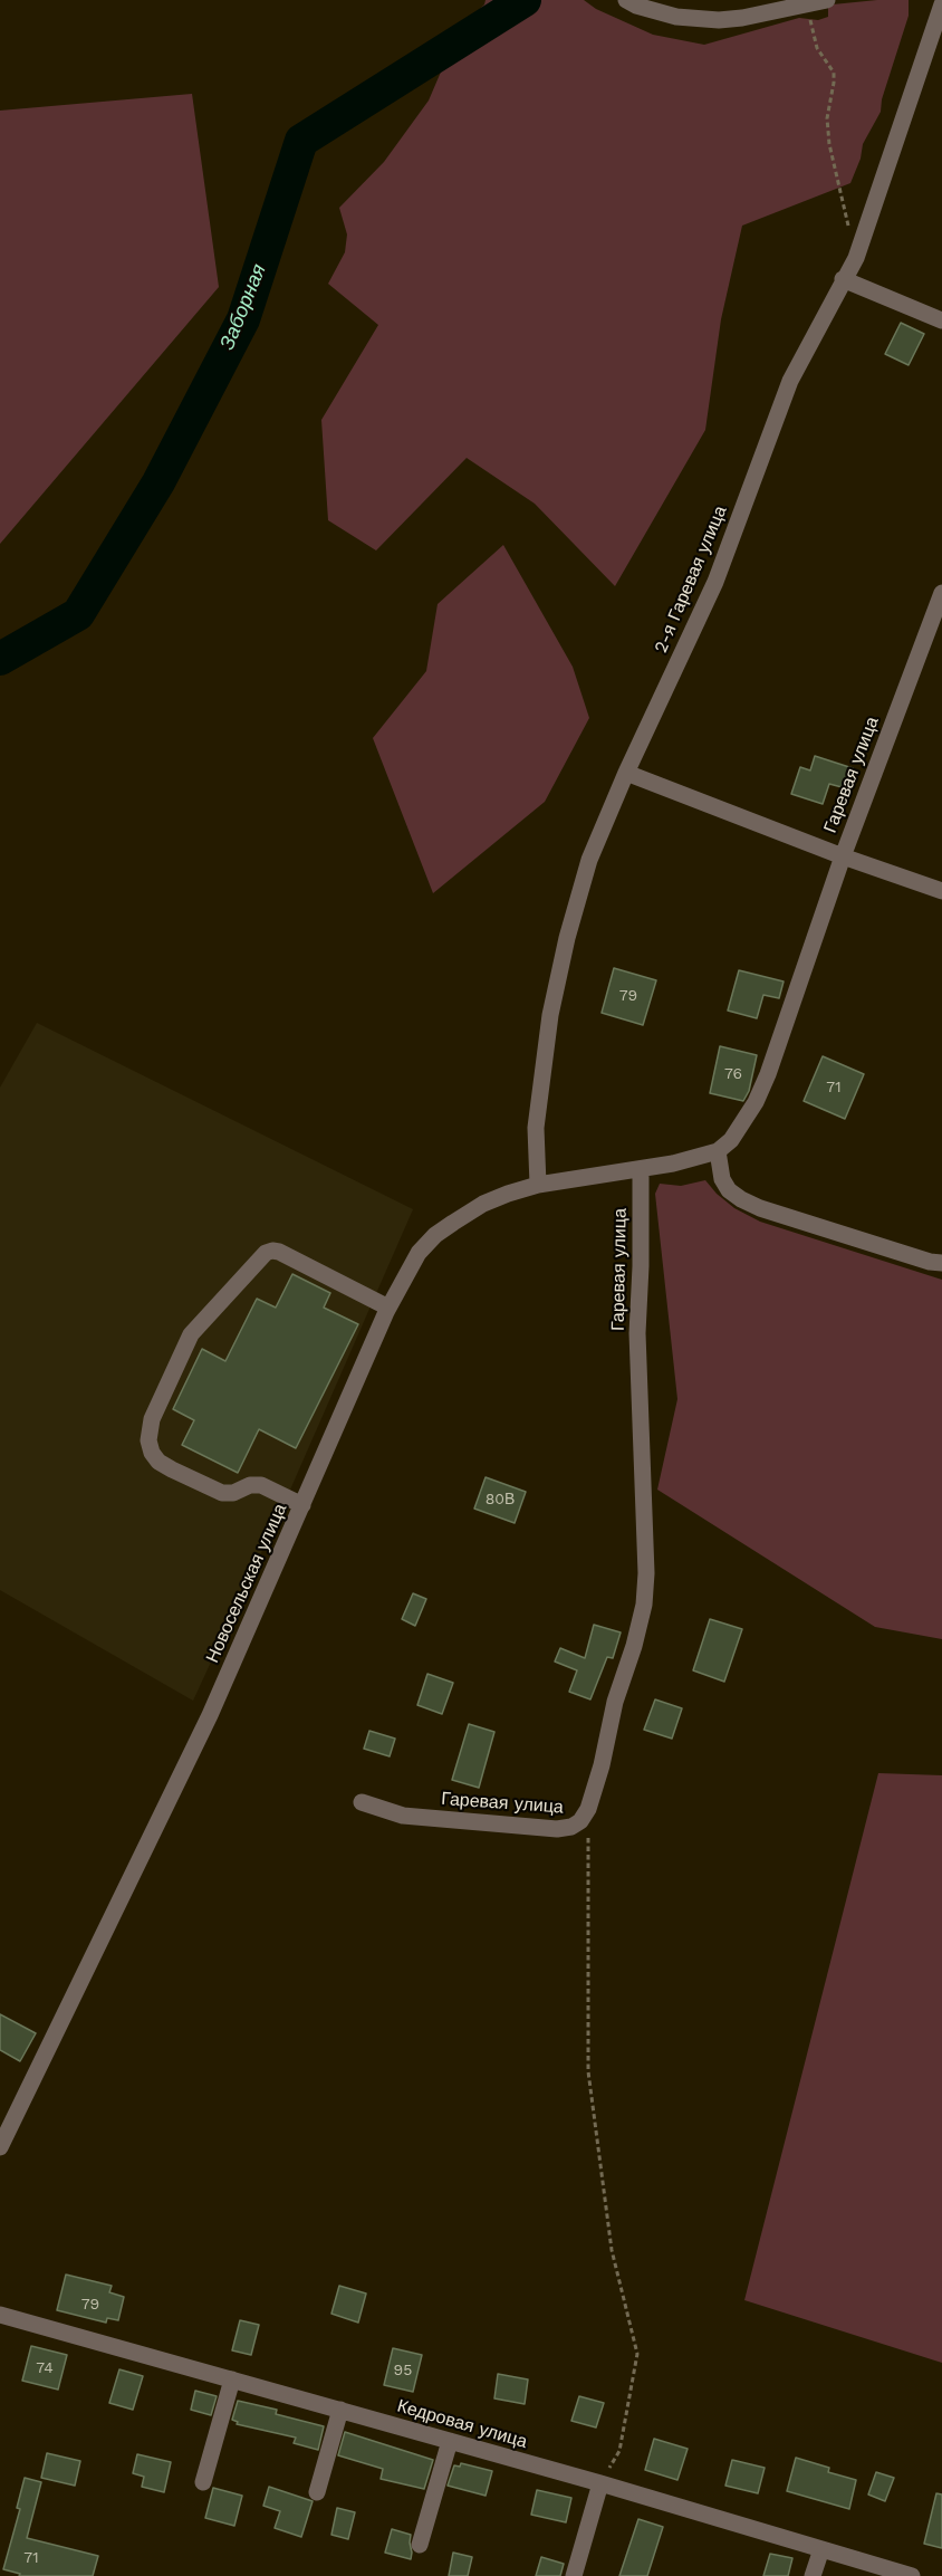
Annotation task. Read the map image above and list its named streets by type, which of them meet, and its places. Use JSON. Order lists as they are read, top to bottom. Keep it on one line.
{"streets":{"street":["2-я Гаревая улица","Гаревая улица","Новосельская улица","Кедровая улица"]},"crossings":[["2-я Гаревая улица","Новосельская улица"],["Гаревая улица","Новосельская улица"]],"water":["Заборная"],"house_numbers":["79","76","71","80В","79","74","95","71"]}
